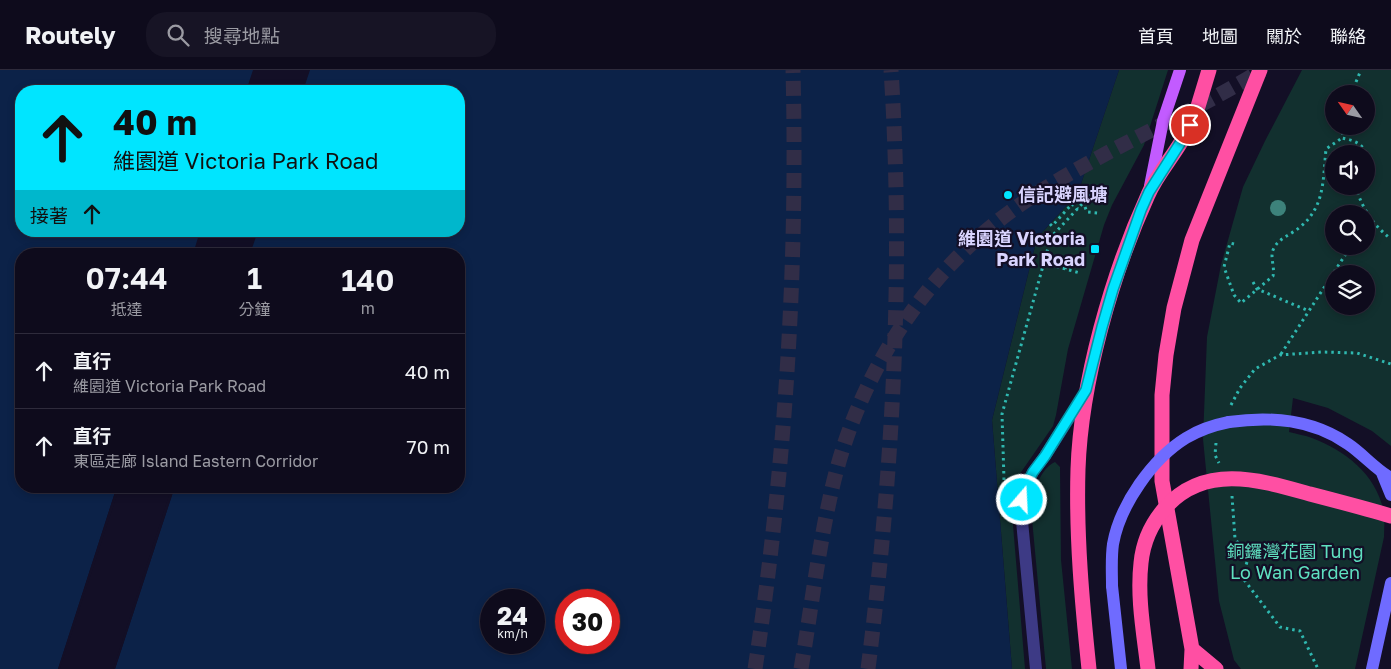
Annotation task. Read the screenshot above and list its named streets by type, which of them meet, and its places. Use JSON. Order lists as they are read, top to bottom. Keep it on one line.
{"parks":["銅鑼灣花園 Tung Lo Wan Garden"],"places":{"other":["信記避風塘"],"transit":["維園道 Victoria Park Road"]},"north":"top left","page":{"header":"Routely","search":"搜尋地點","nav":["首頁","地圖","關於","聯絡"],"turn":["40 m","維園道 Victoria Park Road"],"then":"接著","eta":["07:44","抵達","1","分鐘","140","m"],"list":[{"name":"直行","note":"維園道 Victoria Park Road","value":"40 m"},{"name":"直行","note":"東區走廊 Island Eastern Corridor","value":"70 m"}],"speed":"24 km/h","limit":"30"}}
